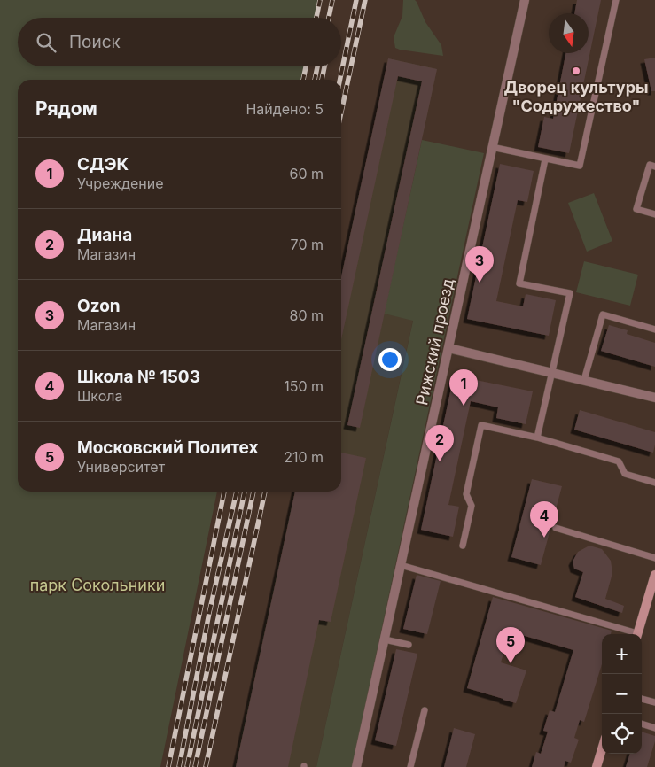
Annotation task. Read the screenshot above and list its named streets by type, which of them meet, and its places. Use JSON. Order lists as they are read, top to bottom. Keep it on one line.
{"streets":{"street":["Рижский проезд"]},"parks":["парк Сокольники"],"places":["Дворец культуры \"Содружество\""],"north":"bottom","page":{"search":"Поиск","heading":["Рядом","Найдено: 5"],"list":[{"mark":"1","name":"СДЭК","note":"Учреждение","value":"60 m"},{"mark":"2","name":"Диана","note":"Магазин","value":"70 m"},{"mark":"3","name":"Ozon","note":"Магазин","value":"80 m"},{"mark":"4","name":"Школа № 1503","note":"Школа","value":"150 m"},{"mark":"5","name":"Московский Политех","note":"Университет","value":"210 m"}],"pins":["3","1","2","4","5"],"map_buttons":["+","−"]}}
